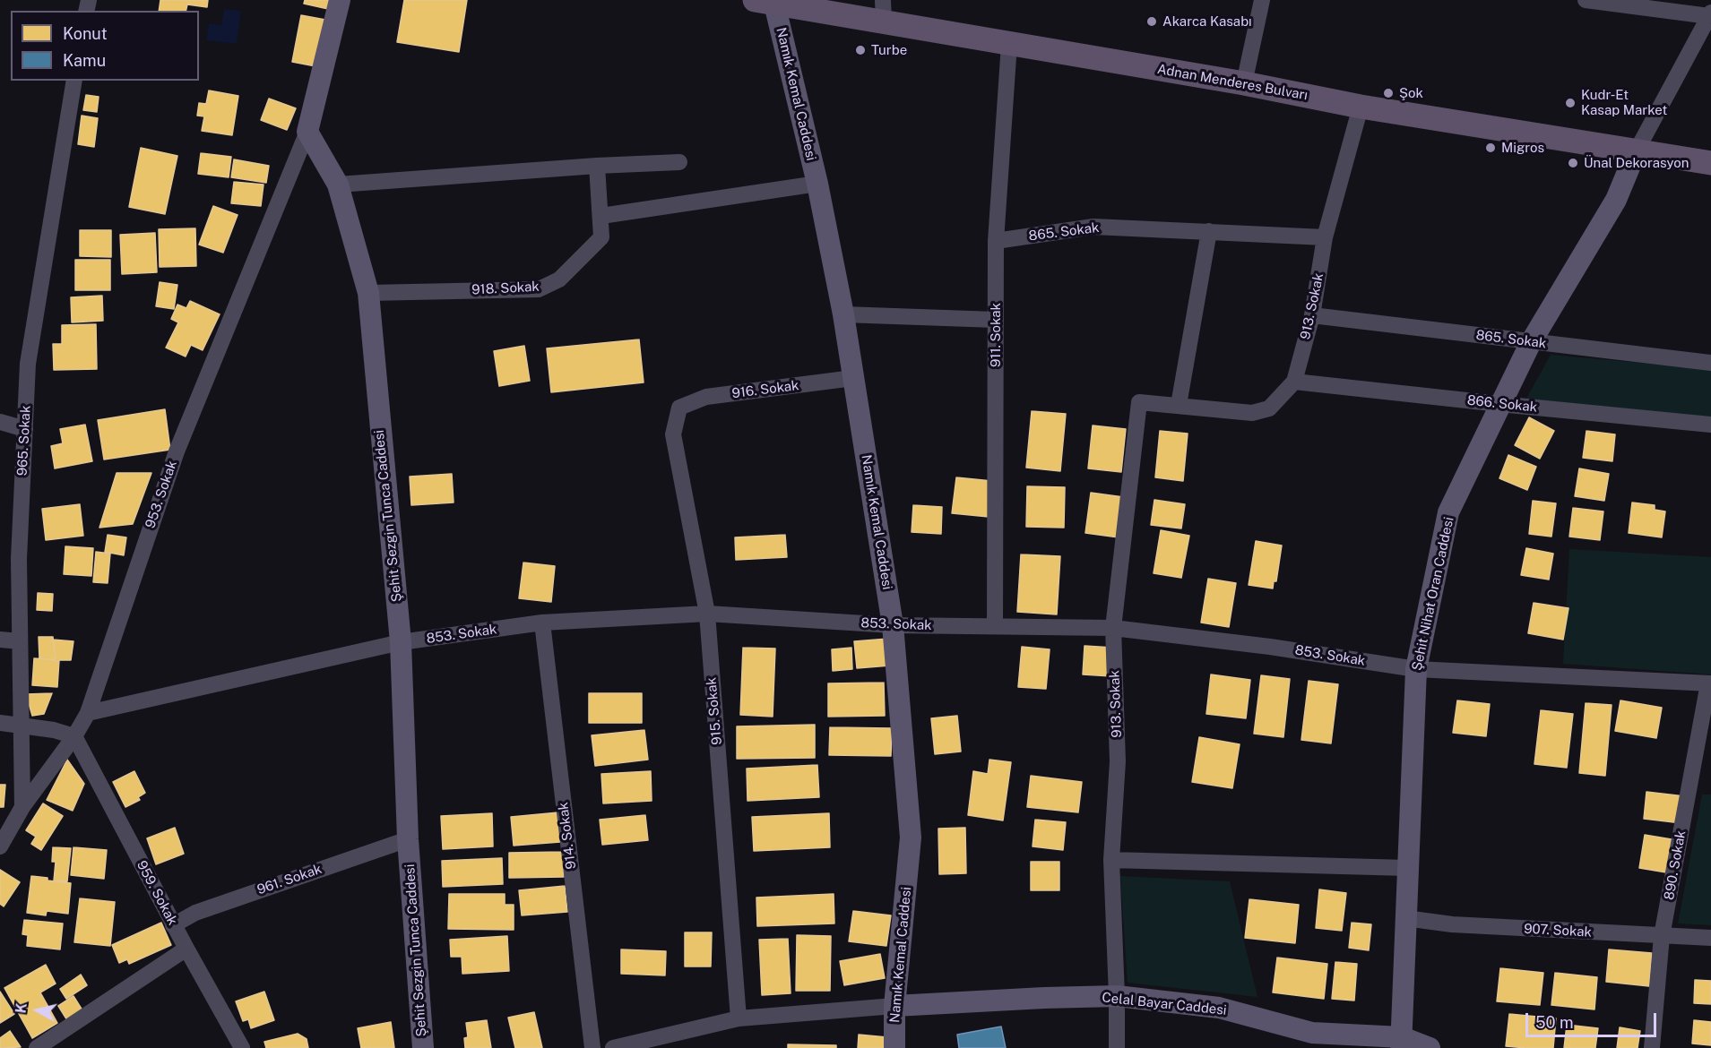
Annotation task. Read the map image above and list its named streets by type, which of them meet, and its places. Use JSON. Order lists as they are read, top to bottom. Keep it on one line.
{"streets":{"main road":["Adnan Menderes Bulvarı"],"street":["Namık Kemal Caddesi","865. Sokak","918. Sokak","913. Sokak","911. Sokak","916. Sokak","866. Sokak","965. Sokak","953. Sokak","Şehit Sezgin Tunca Caddesi","Şehit Nihat Oran Caddesi","853. Sokak","915. Sokak","914. Sokak","890. Sokak","961. Sokak","959. Sokak","907. Sokak","Celal Bayar Caddesi"]},"crossings":[["Adnan Menderes Bulvarı","Namık Kemal Caddesi"],["Adnan Menderes Bulvarı","913. Sokak"],["Adnan Menderes Bulvarı","911. Sokak"],["Adnan Menderes Bulvarı","Şehit Nihat Oran Caddesi"],["Namık Kemal Caddesi","916. Sokak"],["Namık Kemal Caddesi","853. Sokak"],["Namık Kemal Caddesi","Celal Bayar Caddesi"],["865. Sokak","913. Sokak"],["865. Sokak","911. Sokak"],["865. Sokak","Şehit Nihat Oran Caddesi"],["918. Sokak","Şehit Sezgin Tunca Caddesi"],["913. Sokak","866. Sokak"],["913. Sokak","853. Sokak"],["913. Sokak","Celal Bayar Caddesi"],["911. Sokak","853. Sokak"],["916. Sokak","915. Sokak"],["866. Sokak","Şehit Nihat Oran Caddesi"],["965. Sokak","953. Sokak"],["953. Sokak","Şehit Sezgin Tunca Caddesi"],["953. Sokak","853. Sokak"],["953. Sokak","959. Sokak"],["Şehit Sezgin Tunca Caddesi","853. Sokak"],["Şehit Sezgin Tunca Caddesi","961. Sokak"],["Şehit Nihat Oran Caddesi","853. Sokak"],["Şehit Nihat Oran Caddesi","907. Sokak"],["Şehit Nihat Oran Caddesi","Celal Bayar Caddesi"],["853. Sokak","915. Sokak"],["853. Sokak","914. Sokak"],["853. Sokak","890. Sokak"],["890. Sokak","907. Sokak"],["961. Sokak","959. Sokak"]],"places":["Akarca Kasabı","Turbe","Şok","Kudr-Et Kasap Market","Migros","Ünal Dekorasyon"],"legend":["Konut","Kamu"],"scale_bar":"50 m","north":"left"}
